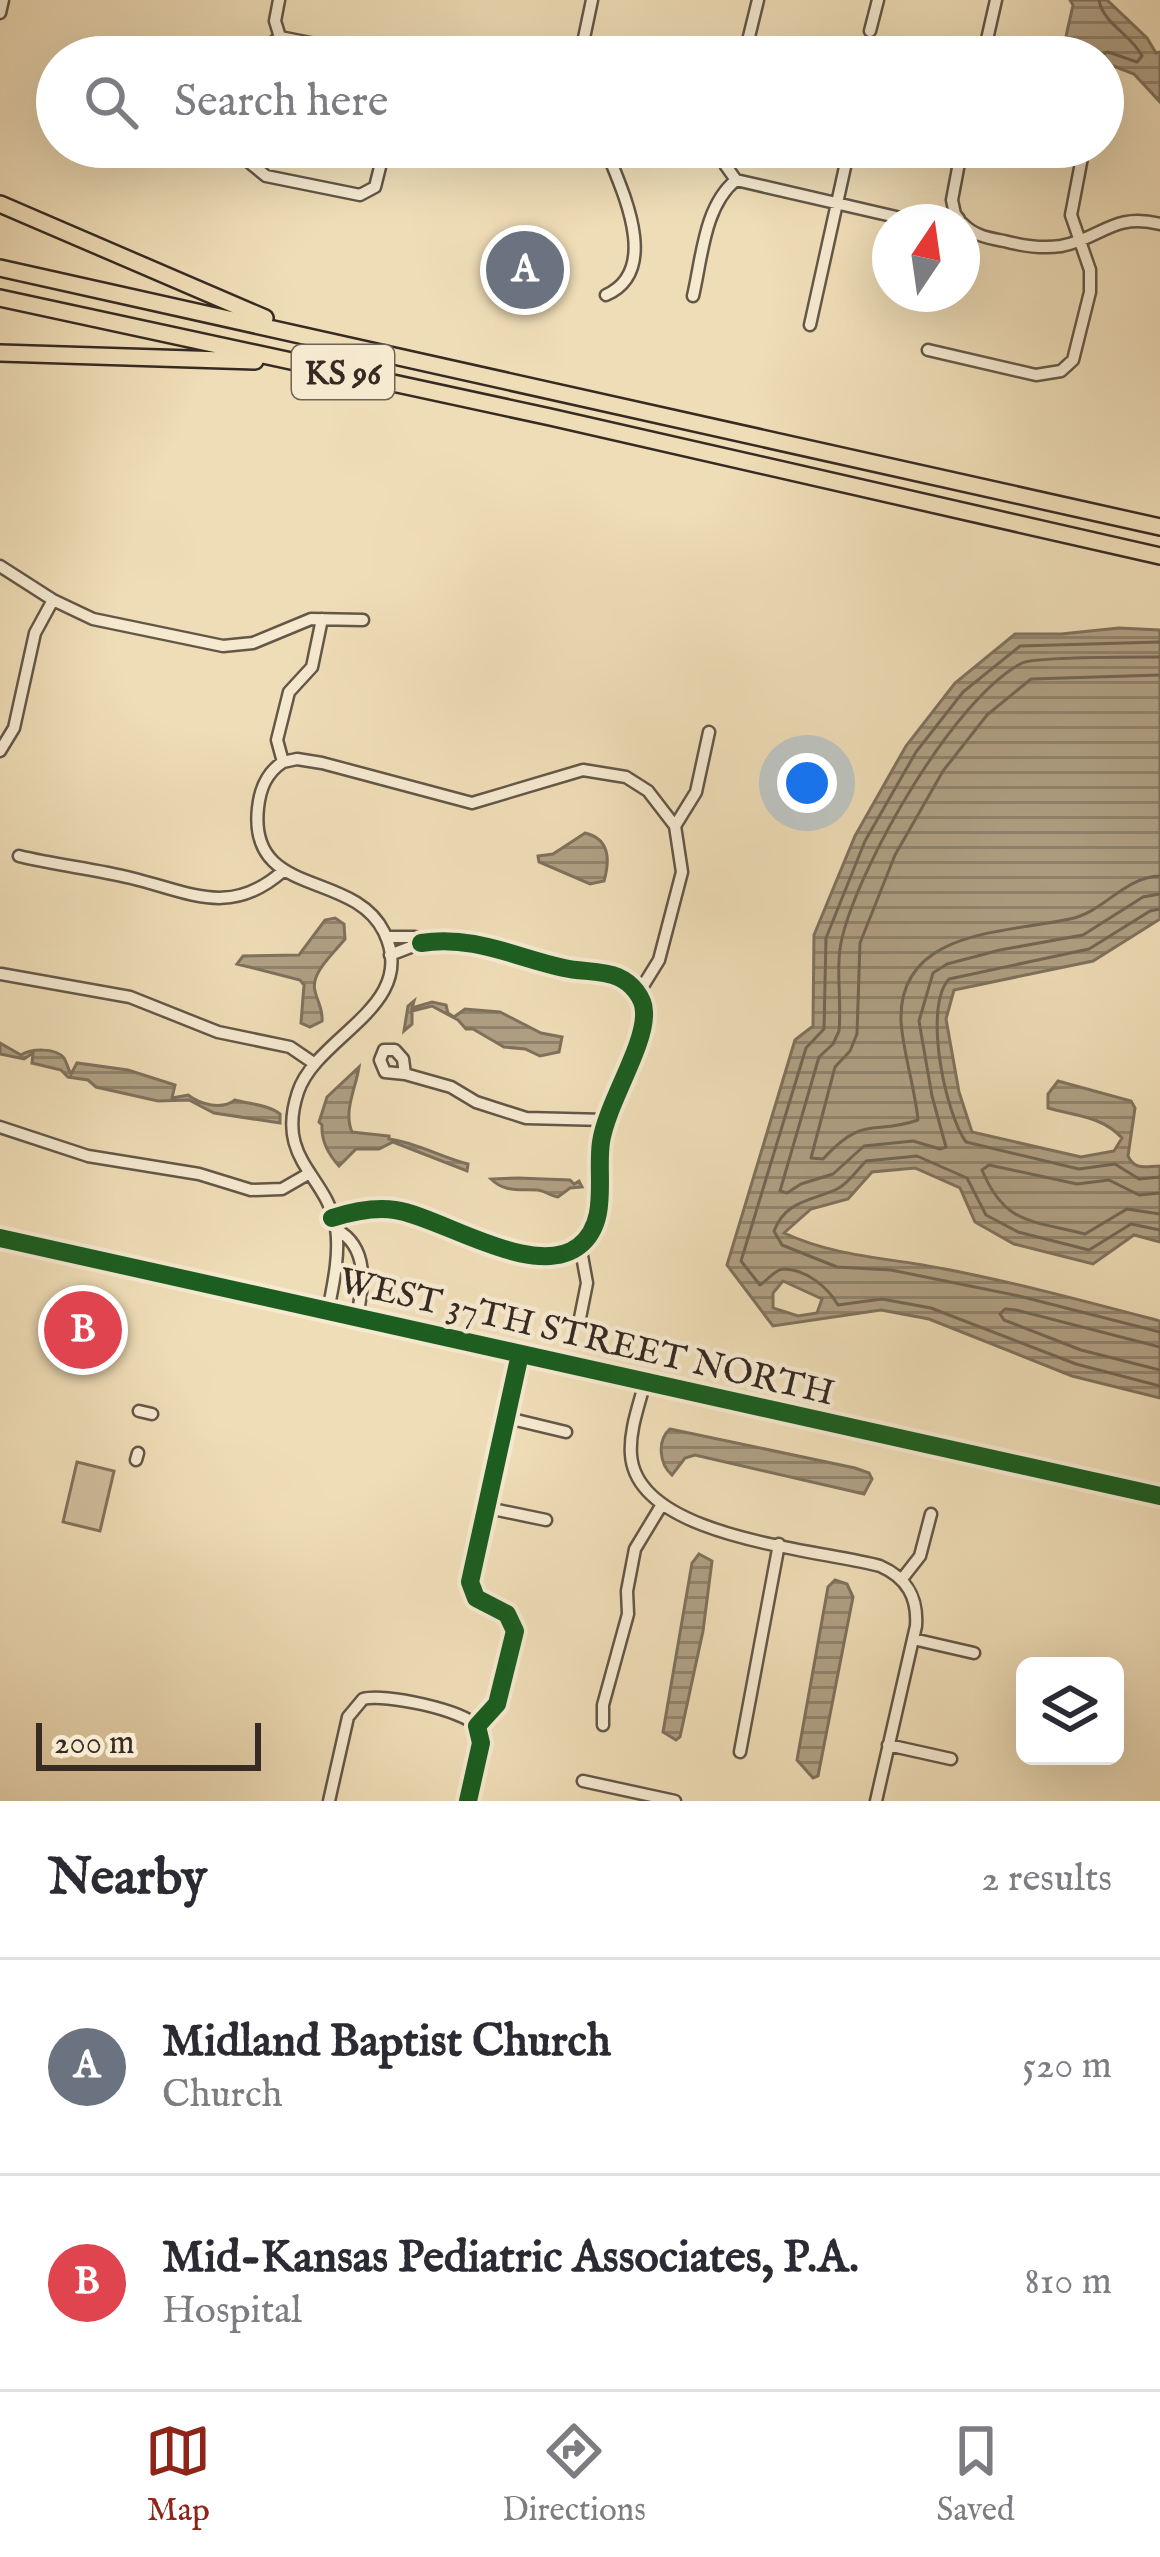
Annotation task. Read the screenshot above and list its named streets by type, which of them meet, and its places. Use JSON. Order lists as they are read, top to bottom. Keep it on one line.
{"streets":{"highway":["KS 96"],"street":["WEST 37TH STREET NORTH"]},"scale_bar":"200 m","north":"top","page":{"search":"Search here","pins":["A","B"],"scale":"200 m","heading":["Nearby","2 results"],"list":[{"mark":"A","name":"Midland Baptist Church","note":"Church","value":"520 m"},{"mark":"B","name":"Mid-Kansas Pediatric Associates, P.A.","note":"Hospital","value":"810 m"}],"nav":["Map","Directions","Saved"]}}
